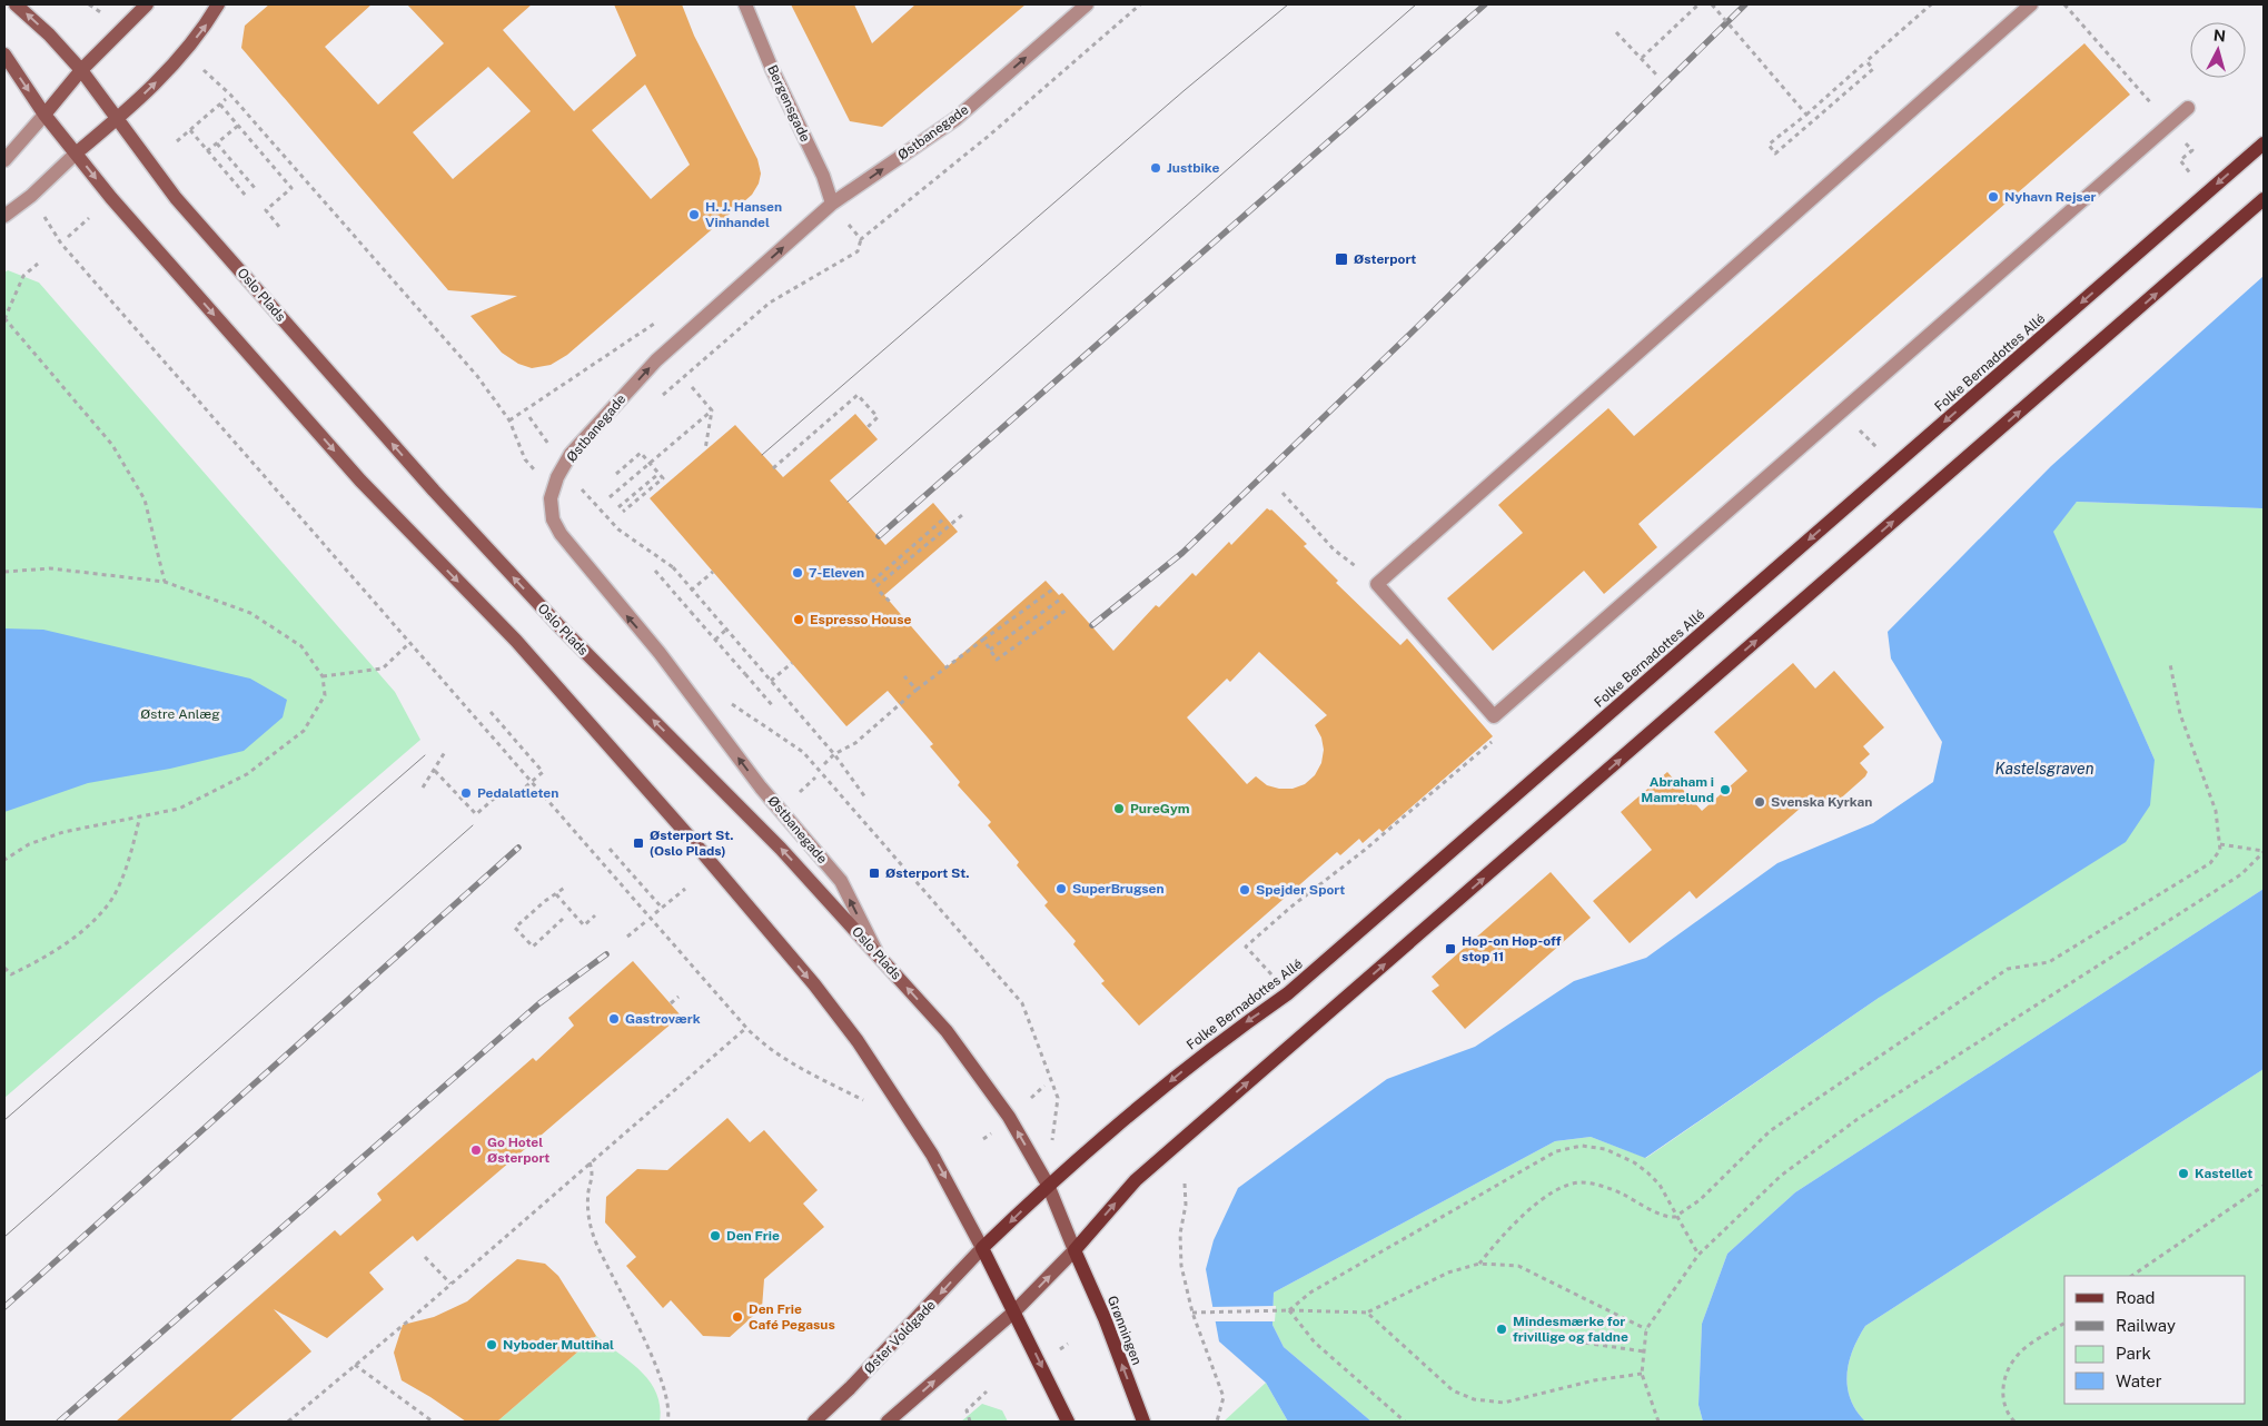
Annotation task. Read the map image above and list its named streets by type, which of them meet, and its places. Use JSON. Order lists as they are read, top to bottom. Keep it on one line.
{"streets":{"main road":["Folke Bernadottes Allé","Grønningen"],"street":["Bergensgade","Østbanegade","Oslo Plads","Øster Voldgade"]},"crossings":[["Bergensgade","Østbanegade"],["Østbanegade","Oslo Plads"],["Oslo Plads","Folke Bernadottes Allé"],["Oslo Plads","Grønningen"],["Folke Bernadottes Allé","Øster Voldgade"]],"water":["Kastelsgraven"],"parks":["Østre Anlæg"],"places":{"other":["Justbike","Nyhavn Rejser","H. J. Hansen Vinhandel","7-Eleven","Espresso House","Abraham i Mamrelund","Pedalatleten","Svenska Kyrkan","PureGym","SuperBrugsen","Spejder Sport","Gastroværk","Go Hotel Østerport","Kastellet","Den Frie","Den Frie Café Pegasus","Mindesmærke for frivillige og faldne","Nyboder Multihal"],"transit":["Østerport","Østerport St. (Oslo Plads)","Østerport St.","Hop-on Hop-off stop 11"]},"legend":["Road","Railway","Park","Water"],"north":"top"}
